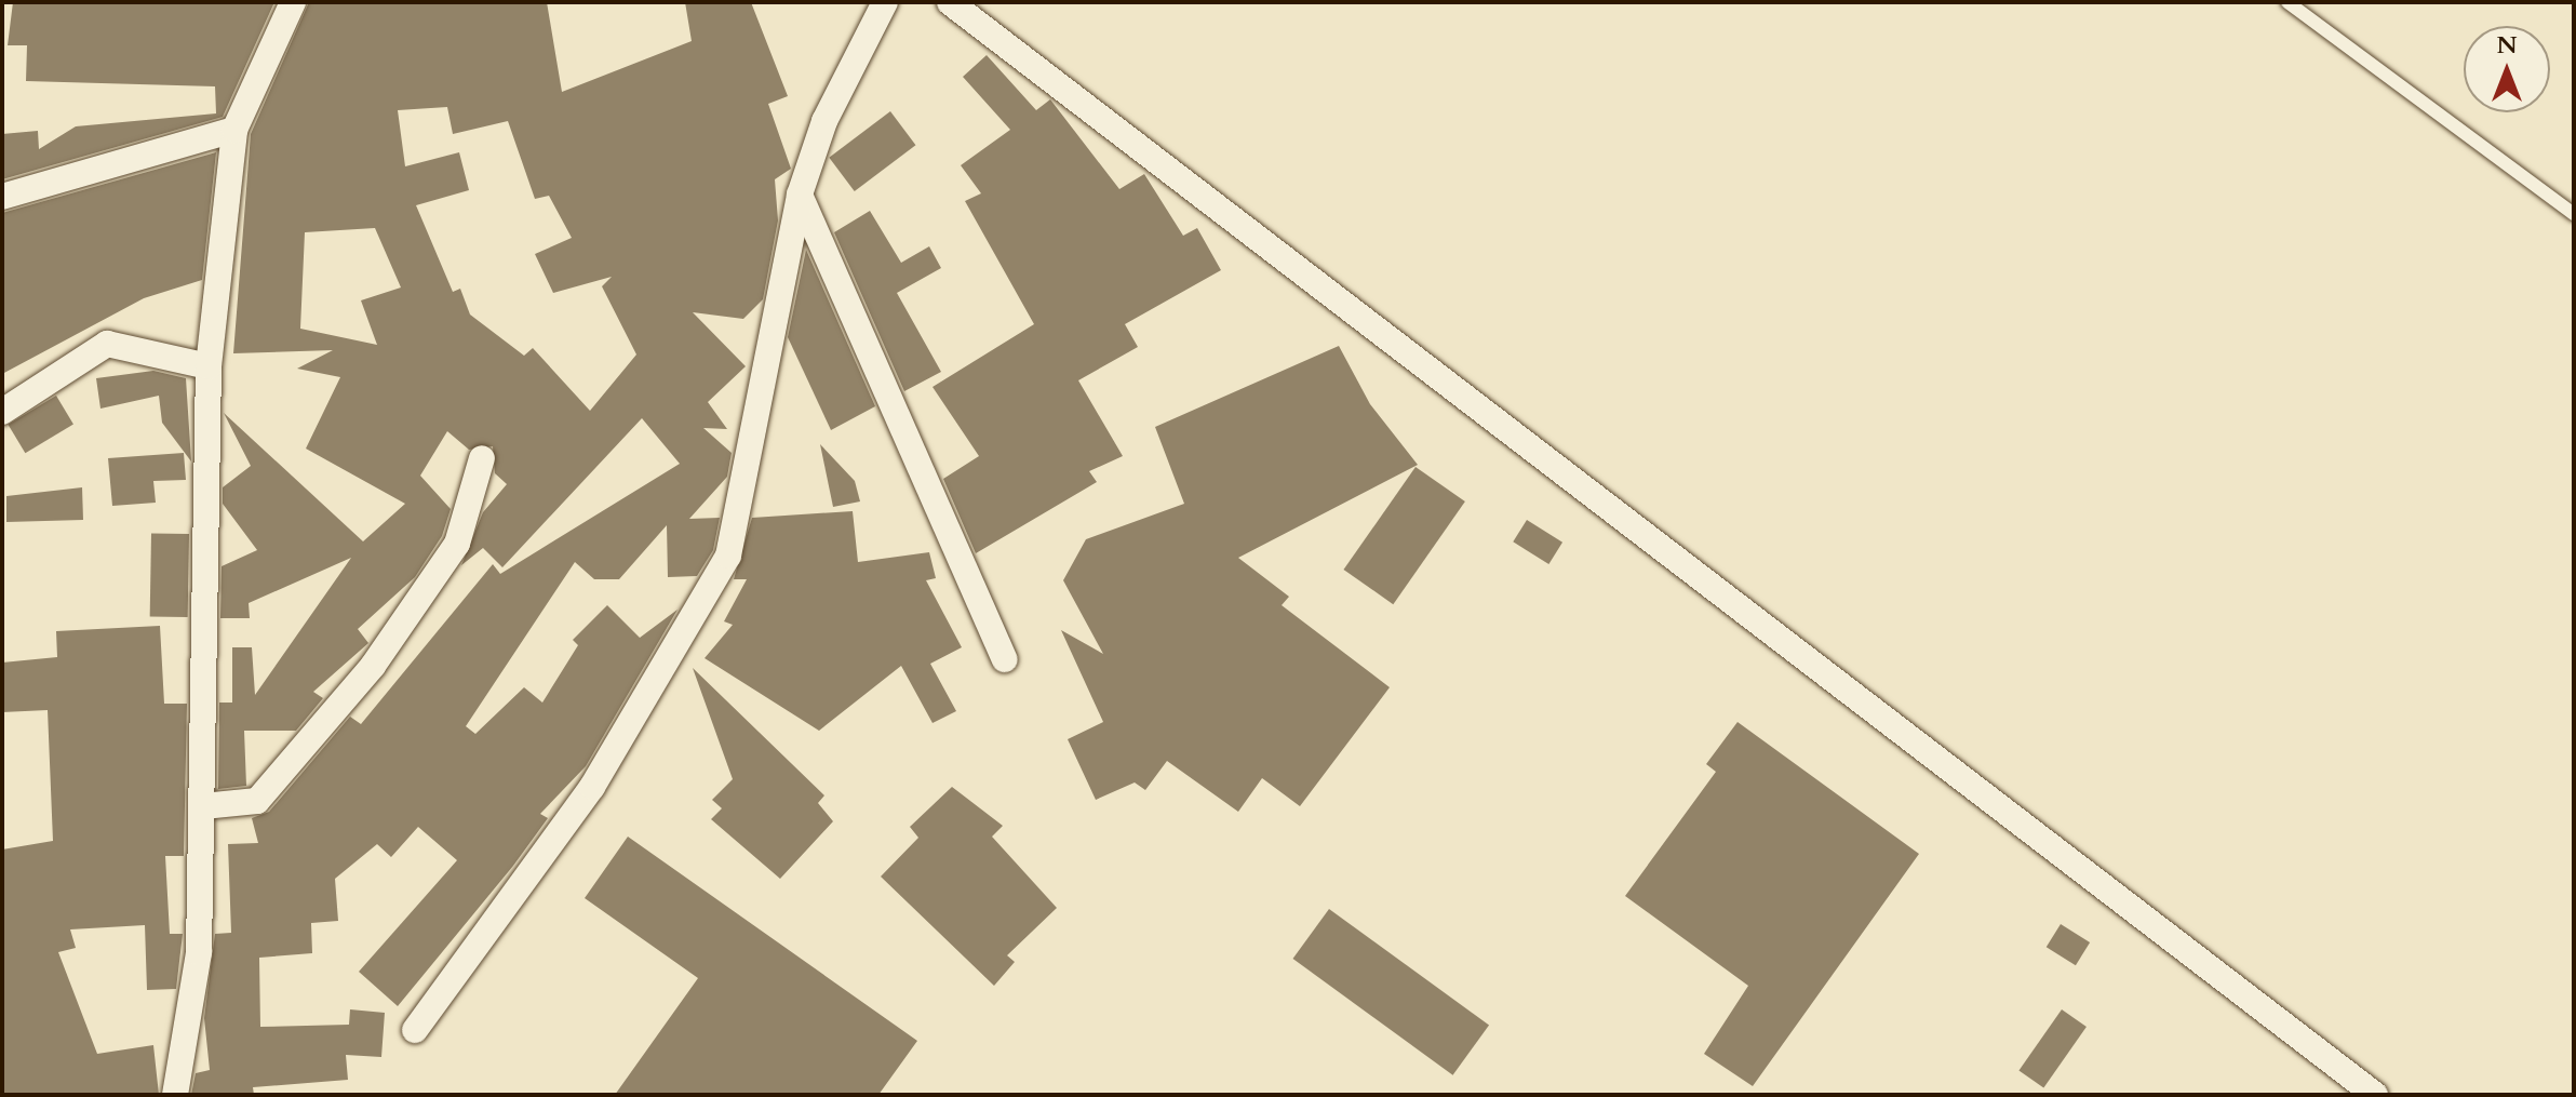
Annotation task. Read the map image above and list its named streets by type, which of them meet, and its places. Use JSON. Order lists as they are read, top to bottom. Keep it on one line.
{"north":"top"}
